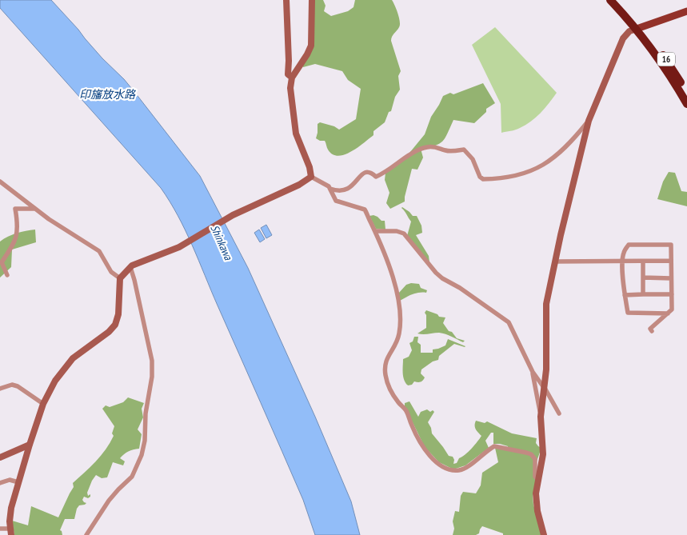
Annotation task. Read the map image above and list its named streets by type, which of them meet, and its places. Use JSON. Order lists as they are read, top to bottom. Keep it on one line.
{"streets":{"highway":["16"]},"water":["印旛放水路","Shinkawa"]}
